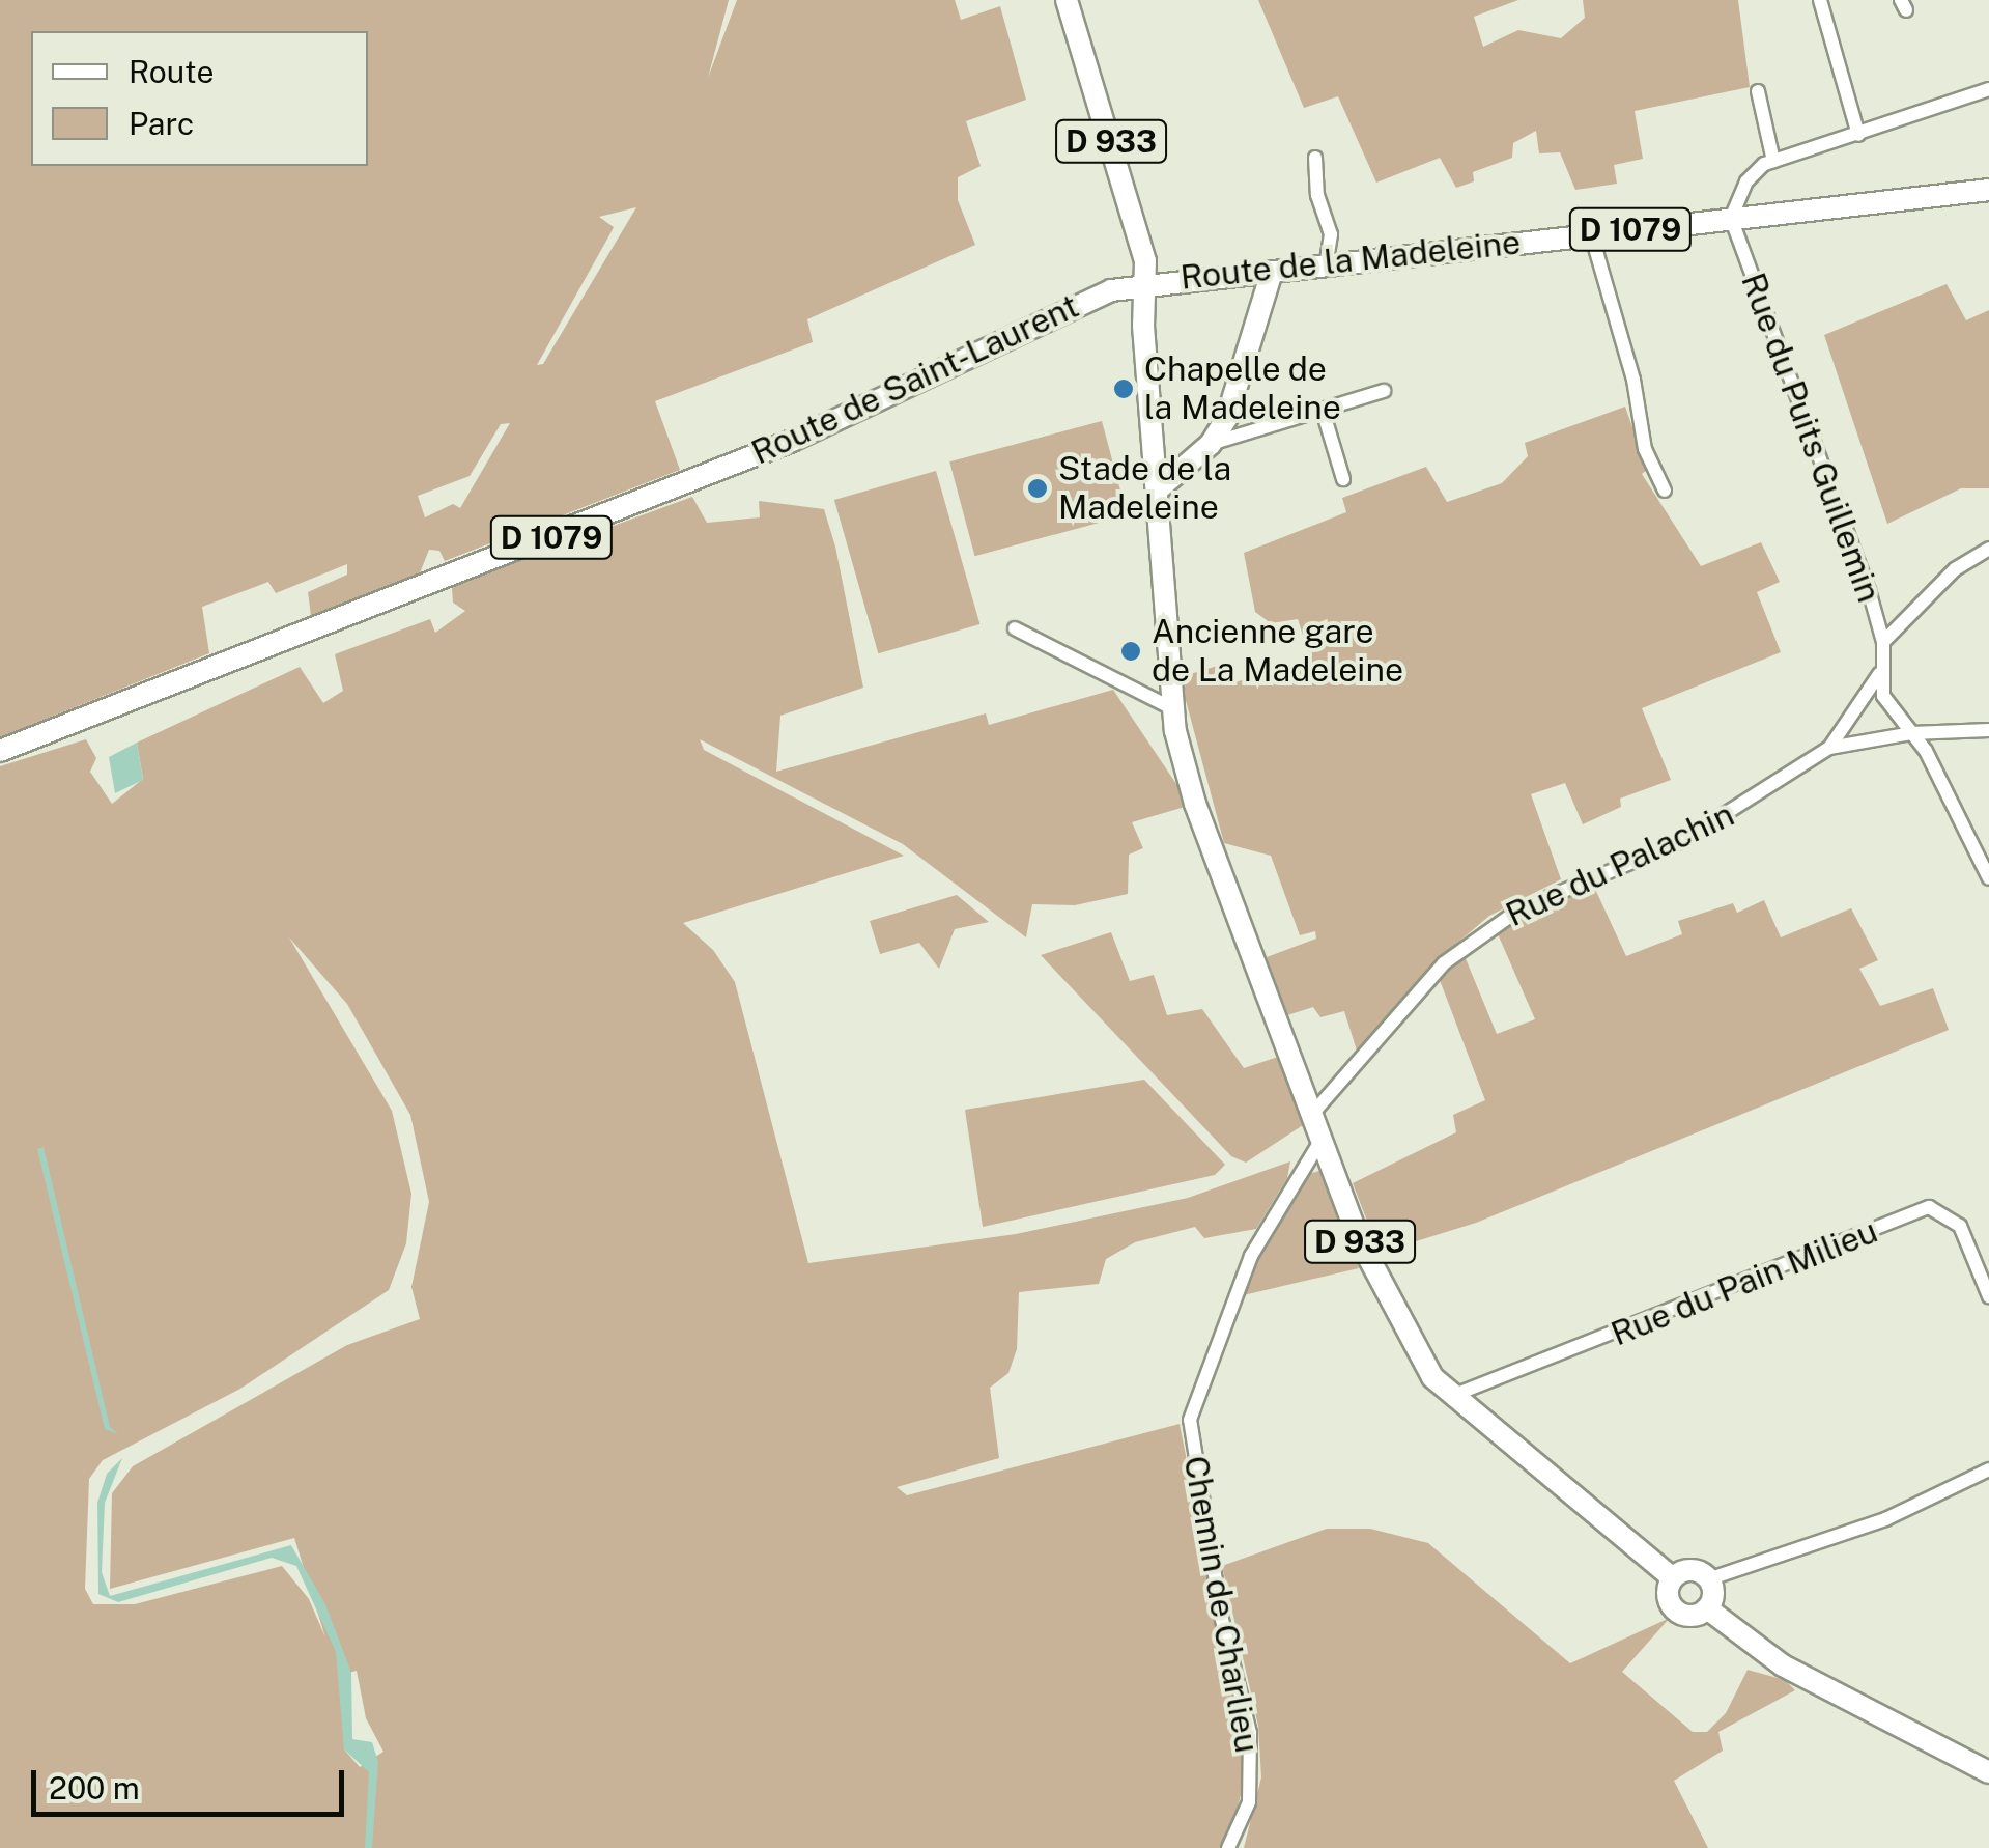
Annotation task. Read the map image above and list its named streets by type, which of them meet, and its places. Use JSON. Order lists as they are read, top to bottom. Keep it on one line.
{"streets":{"main road":["D 933","D 1079","Route de la Madeleine","Route de Saint-Laurent"],"street":["Rue du Puits Guillemin","Rue du Palachin","Rue du Pain Milieu","Chemin de Charlieu"]},"crossings":[["D 933","Route de la Madeleine"],["D 933","Route de Saint-Laurent"],["D 933","Rue du Palachin"],["D 933","Rue du Pain Milieu"],["D 933","Chemin de Charlieu"],["Route de la Madeleine","Route de Saint-Laurent"],["Route de la Madeleine","Rue du Puits Guillemin"]],"places":["Chapelle de la Madeleine","Stade de la Madeleine","Ancienne gare de La Madeleine"],"legend":["Route","Parc"],"scale_bar":"200 m"}
